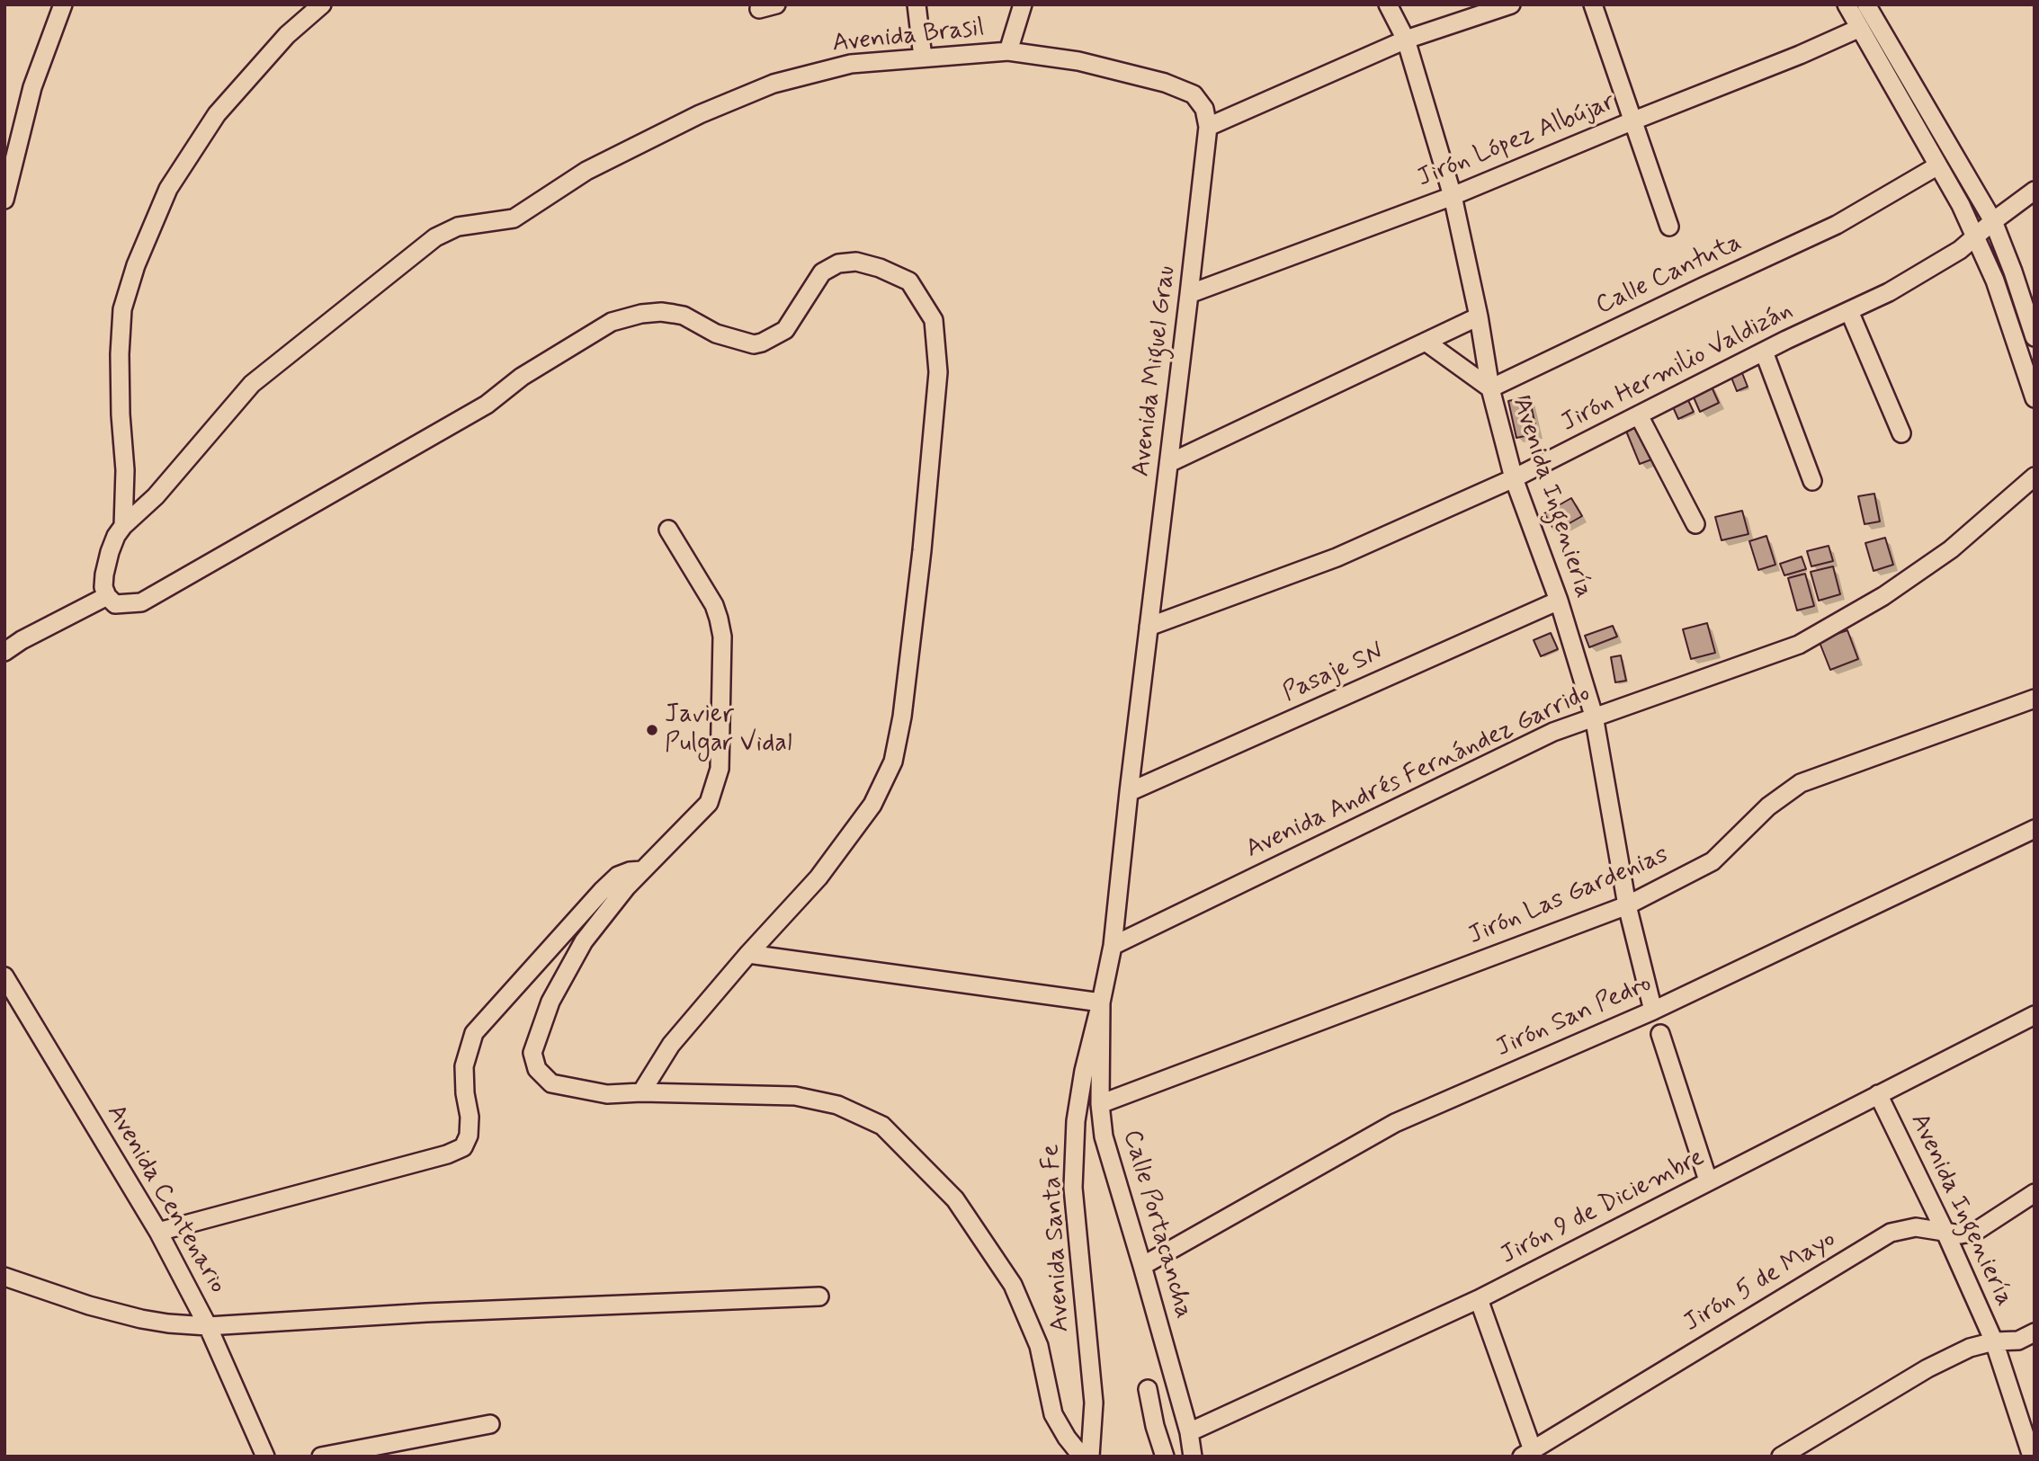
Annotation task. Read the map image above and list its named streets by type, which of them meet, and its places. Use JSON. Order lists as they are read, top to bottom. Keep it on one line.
{"streets":{"street":["Avenida Brasil","Jirón López Albújar","Calle Cantuta","Jirón Hermilio Valdizán","Avenida Miguel Grau","Avenida Ingeniería","Pasaje SN","Avenida Andrés Fernández Garrido","Jirón Las Gardenias","Jirón San Pedro","Avenida Centenario","Jirón 9 de Diciembre","Calle Portacancha","Avenida Santa Fe","Jirón 5 de Mayo"]},"crossings":[["Avenida Brasil","Avenida Miguel Grau"],["Jirón López Albújar","Avenida Miguel Grau"],["Jirón López Albújar","Avenida Ingeniería"],["Calle Cantuta","Avenida Ingeniería"],["Jirón Hermilio Valdizán","Avenida Miguel Grau"],["Jirón Hermilio Valdizán","Avenida Ingeniería"],["Avenida Miguel Grau","Pasaje SN"],["Avenida Miguel Grau","Avenida Andrés Fernández Garrido"],["Avenida Miguel Grau","Avenida Santa Fe"],["Avenida Ingeniería","Pasaje SN"],["Avenida Ingeniería","Avenida Andrés Fernández Garrido"],["Avenida Ingeniería","Jirón Las Gardenias"],["Avenida Ingeniería","Jirón San Pedro"],["Avenida Ingeniería","Jirón 9 de Diciembre"],["Avenida Ingeniería","Jirón 5 de Mayo"],["Avenida Andrés Fernández Garrido","Avenida Santa Fe"],["Jirón Las Gardenias","Calle Portacancha"],["Jirón San Pedro","Calle Portacancha"],["Jirón 9 de Diciembre","Calle Portacancha"],["Calle Portacancha","Avenida Santa Fe"]],"places":["Javier Pulgar Vidal"]}
